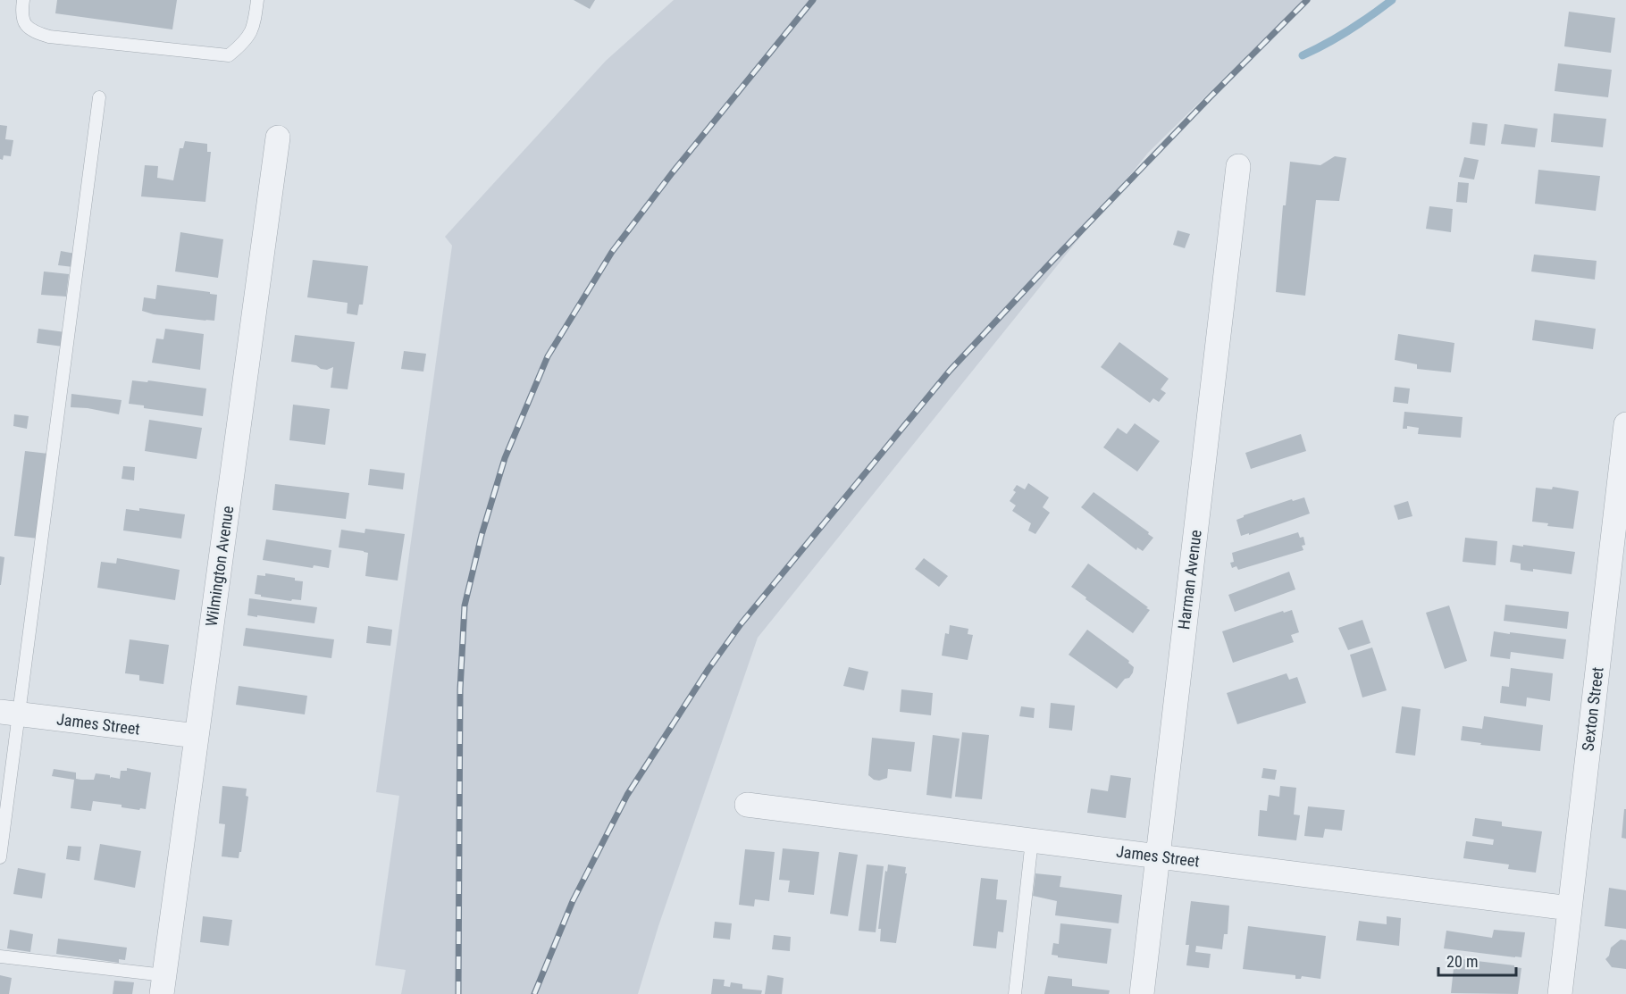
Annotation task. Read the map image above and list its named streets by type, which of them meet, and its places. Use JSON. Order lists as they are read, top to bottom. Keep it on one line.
{"streets":{"street":["Wilmington Avenue","Harman Avenue","Sexton Street","James Street"]},"crossings":[["Wilmington Avenue","James Street"],["Harman Avenue","James Street"],["Sexton Street","James Street"]],"scale_bar":"20 m"}
